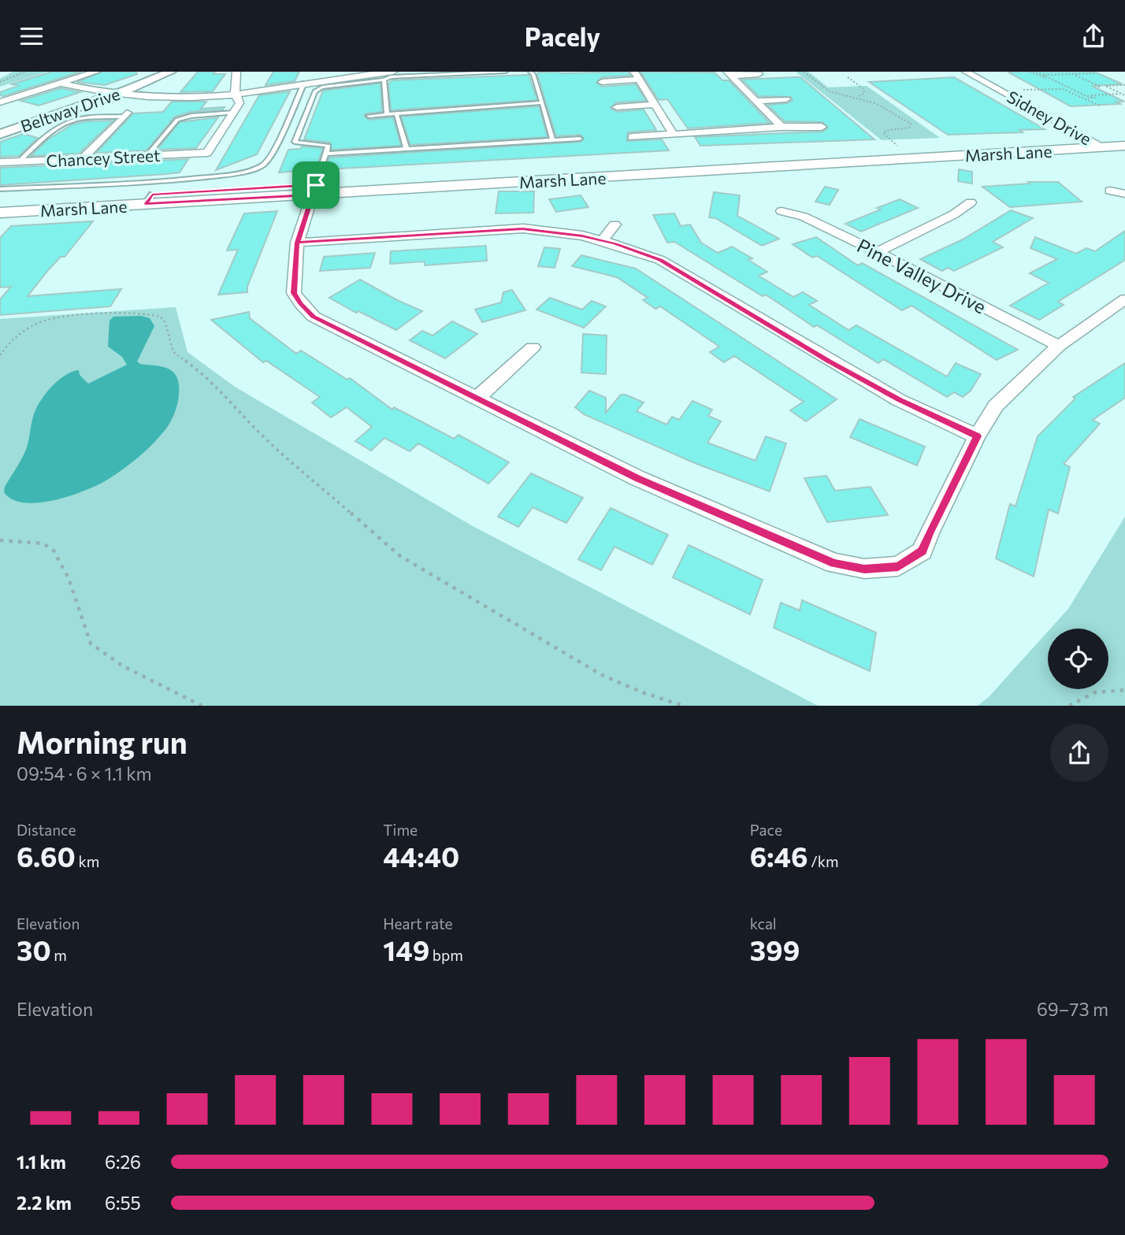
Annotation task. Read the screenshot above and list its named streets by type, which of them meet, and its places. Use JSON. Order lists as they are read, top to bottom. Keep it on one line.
{"streets":{"main road":["Marsh Lane"],"street":["Beltway Drive","Sidney Drive","Chancey Street","Pine Valley Drive"]},"crossings":[["Sidney Drive","Marsh Lane"]],"page":{"header":"Pacely","heading":["Morning run","09:54 · 6 × 1.1 km"],"stats":[["Distance","6.60 km"],["Time","44:40"],["Pace","6:46 /km"],["Elevation","30 m"],["Heart rate","149 bpm"],["kcal","399"]],"chart":["Elevation","69–73 m"],"list":[{"name":"1.1 km","note":"6:26"},{"name":"2.2 km","note":"6:55"}]}}
